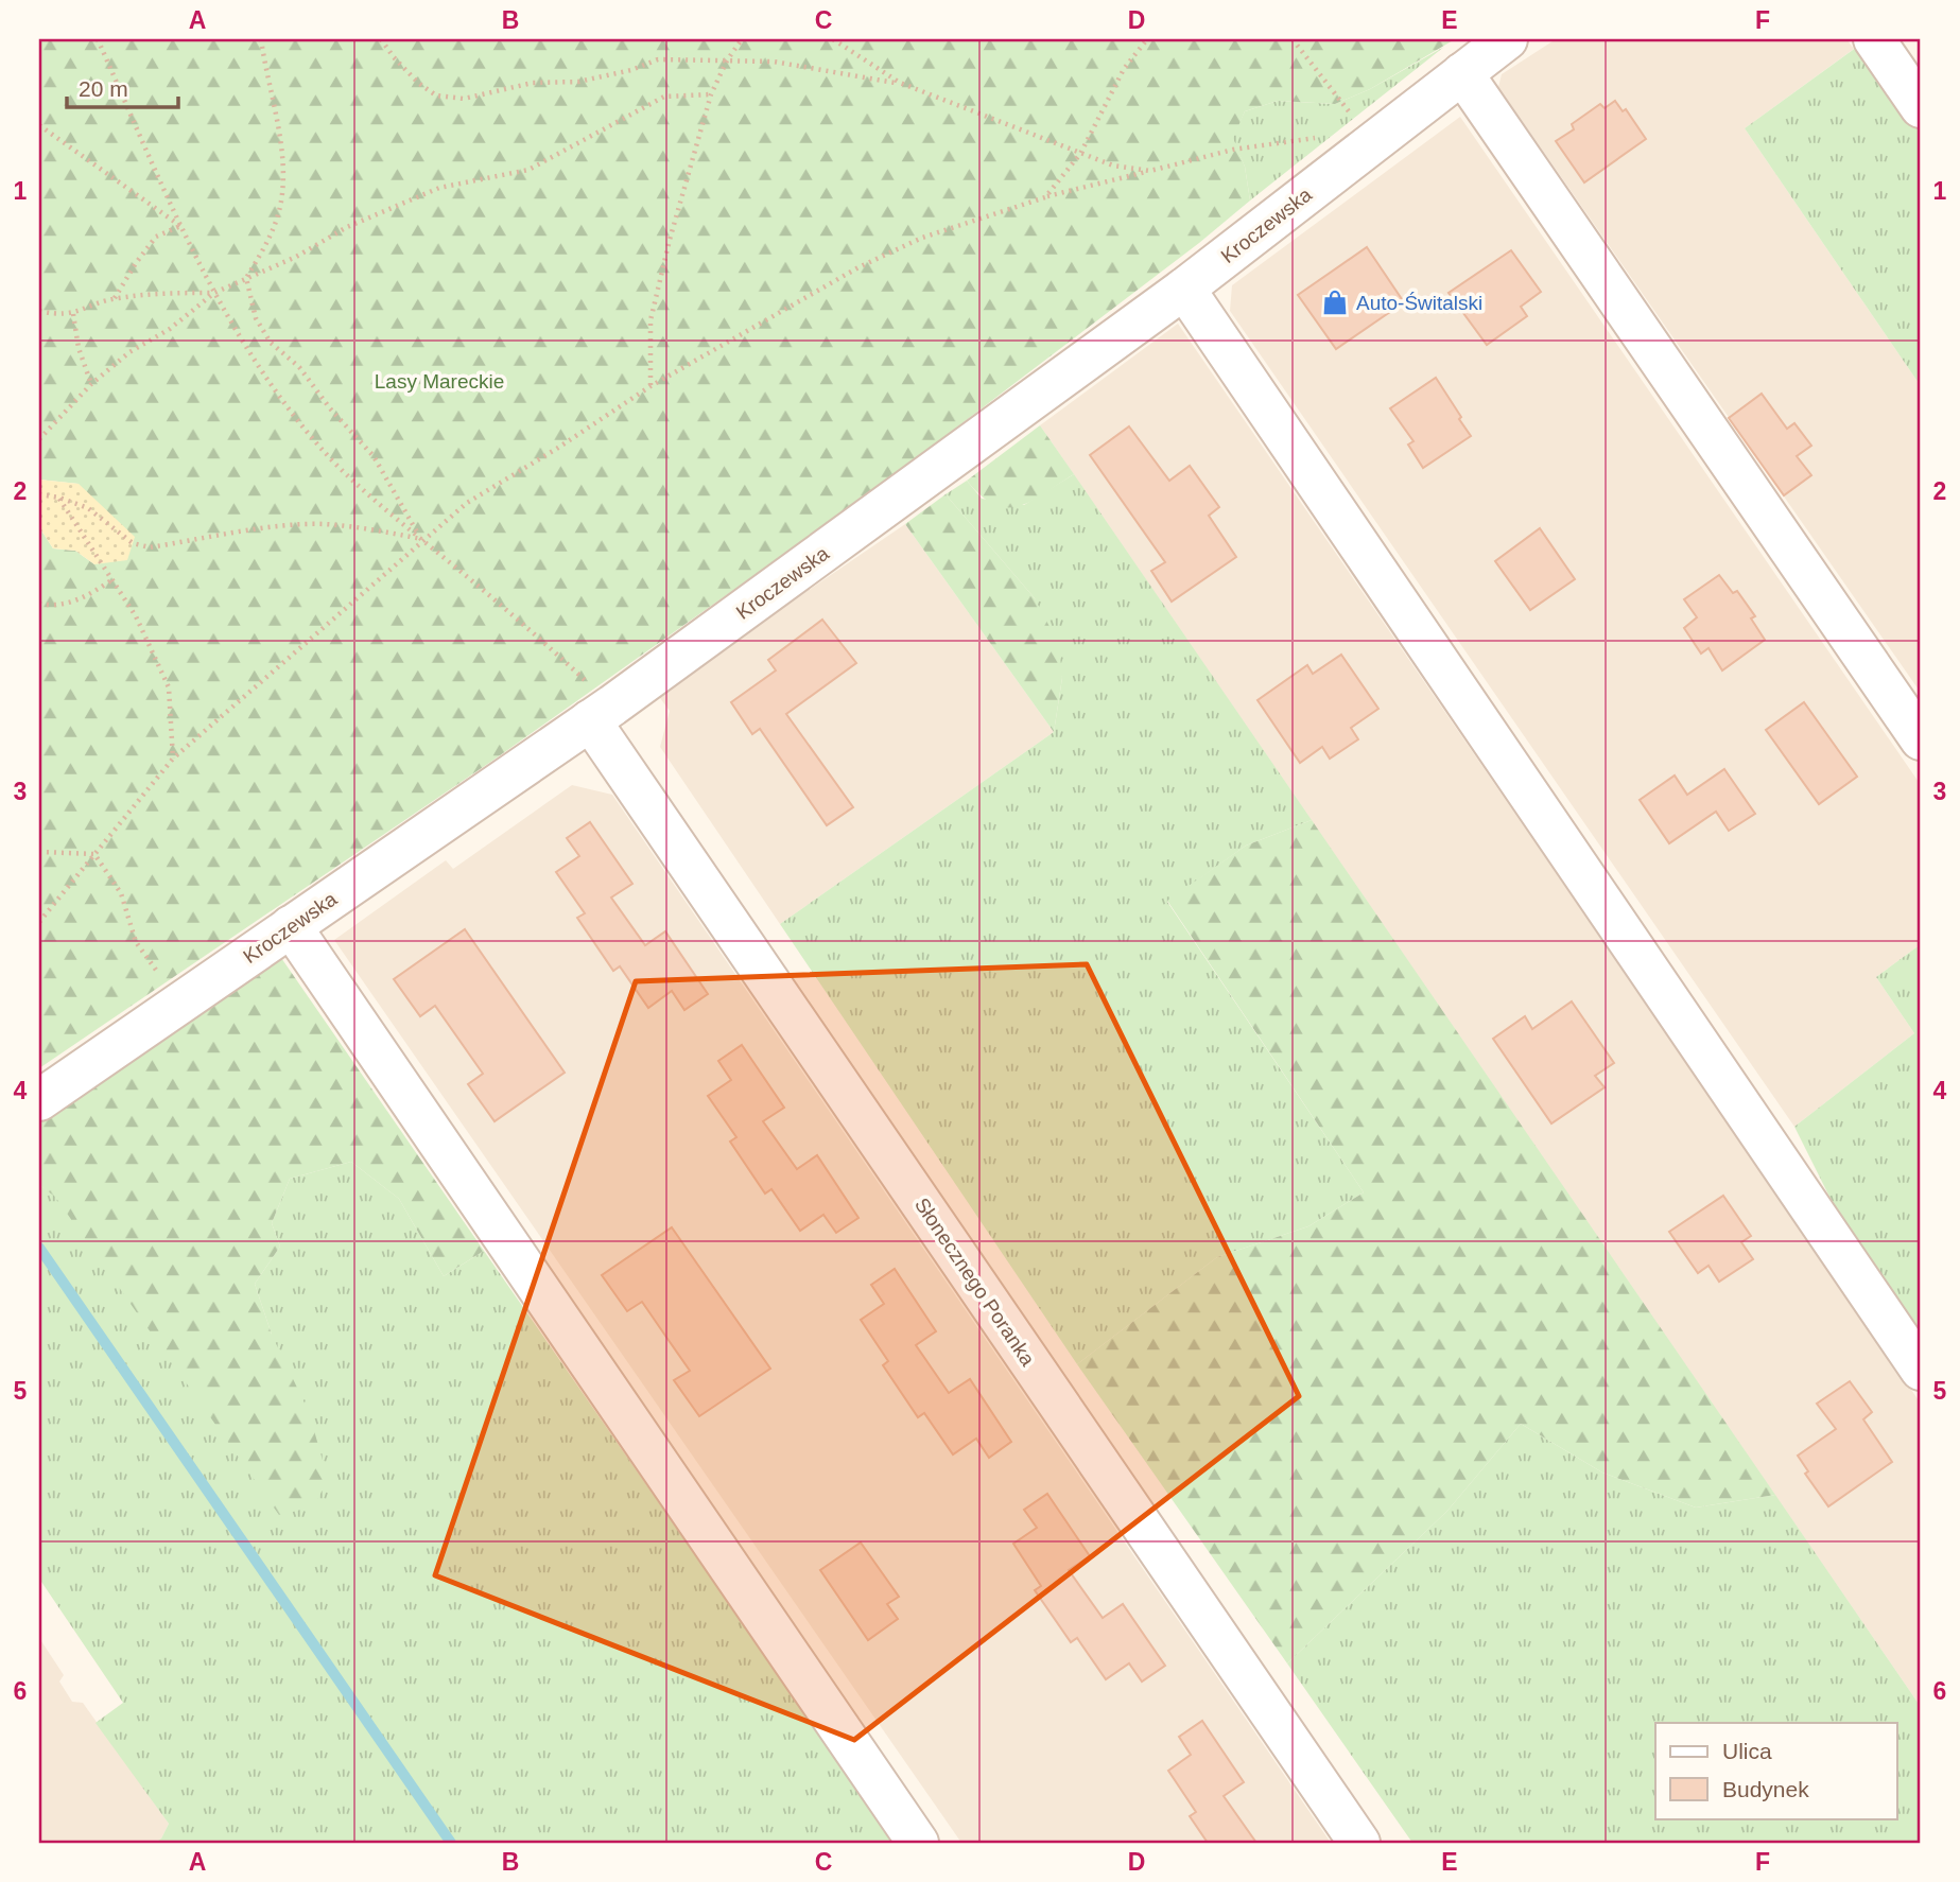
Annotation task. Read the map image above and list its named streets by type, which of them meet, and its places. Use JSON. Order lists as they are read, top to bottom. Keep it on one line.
{"streets":{"street":["Kroczewska","Słonecznego Poranka"]},"crossings":[["Kroczewska","Słonecznego Poranka"]],"parks":["Lasy Mareckie"],"places":{"shop":["Auto-Świtalski"]},"legend":["Ulica","Budynek"],"scale_bar":"20 m","grid":{"columns":["A","B","C","D","E","F"],"rows":["1","2","3","4","5","6"]}}
